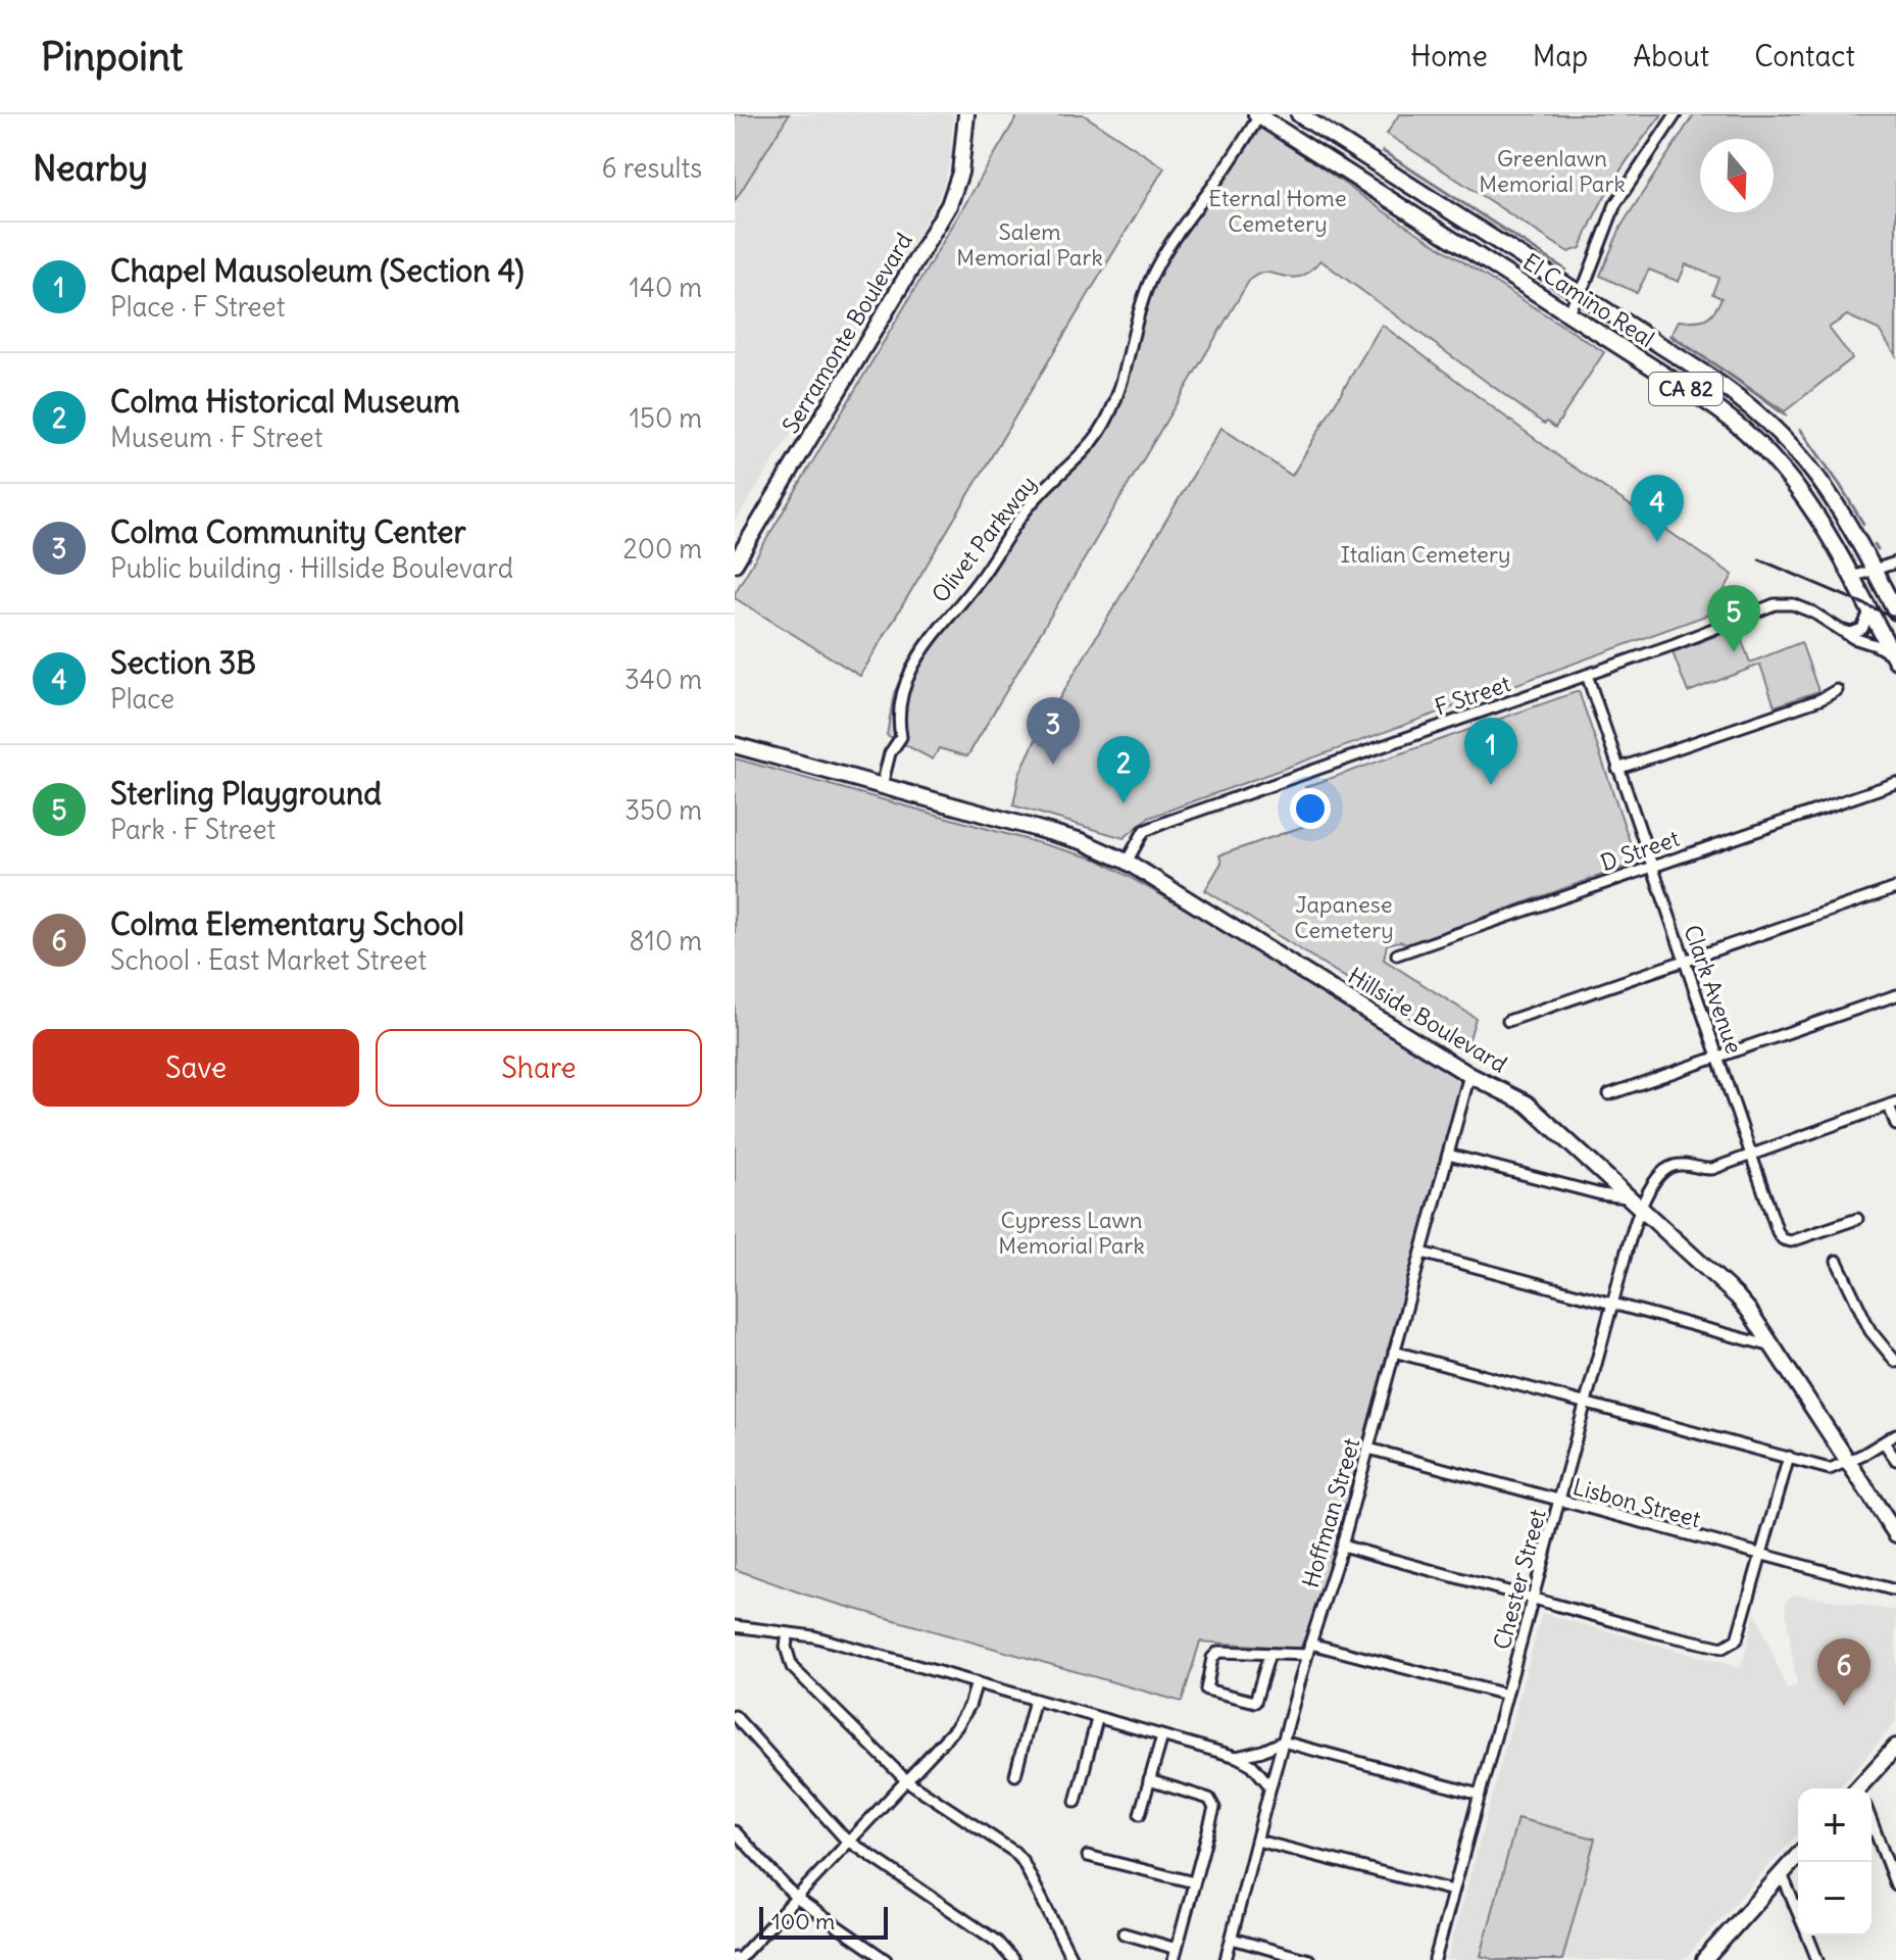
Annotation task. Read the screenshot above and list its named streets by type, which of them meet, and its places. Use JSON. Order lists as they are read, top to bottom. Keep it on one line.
{"streets":{"main road":["El Camino Real","Serramonte Boulevard","CA 82","Hillside Boulevard"],"street":["Olivet Parkway","F Street","D Street","Clark Avenue","Lisbon Street","Hoffman Street","Chester Street"]},"crossings":[["El Camino Real","Olivet Parkway"],["El Camino Real","F Street"],["Olivet Parkway","Hillside Boulevard"],["F Street","Clark Avenue"],["F Street","Hillside Boulevard"],["D Street","Clark Avenue"],["Clark Avenue","Chester Street"],["Hillside Boulevard","Hoffman Street"],["Hillside Boulevard","Chester Street"],["Lisbon Street","Hoffman Street"],["Lisbon Street","Chester Street"]],"parks":["Greenlawn Memorial Park","Eternal Home Cemetery","Salem Memorial Park","Italian Cemetery","Japanese Cemetery","Cypress Lawn Memorial Park"],"scale_bar":"100 m","north":"bottom","page":{"header":"Pinpoint","nav":["Home","Map","About","Contact"],"heading":["Nearby","6 results"],"list":[{"mark":"1","name":"Chapel Mausoleum (Section 4)","note":"Place · F Street","value":"140 m"},{"mark":"2","name":"Colma Historical Museum","note":"Museum · F Street","value":"150 m"},{"mark":"3","name":"Colma Community Center","note":"Public building · Hillside Boulevard","value":"200 m"},{"mark":"4","name":"Section 3B","note":"Place","value":"340 m"},{"mark":"5","name":"Sterling Playground","note":"Park · F Street","value":"350 m"},{"mark":"6","name":"Colma Elementary School","note":"School · East Market Street","value":"810 m"}],"pins":["4","5","3","1","2","6"],"buttons":["Save","Share"],"map_buttons":["+","−"],"scale":"100 m"}}
